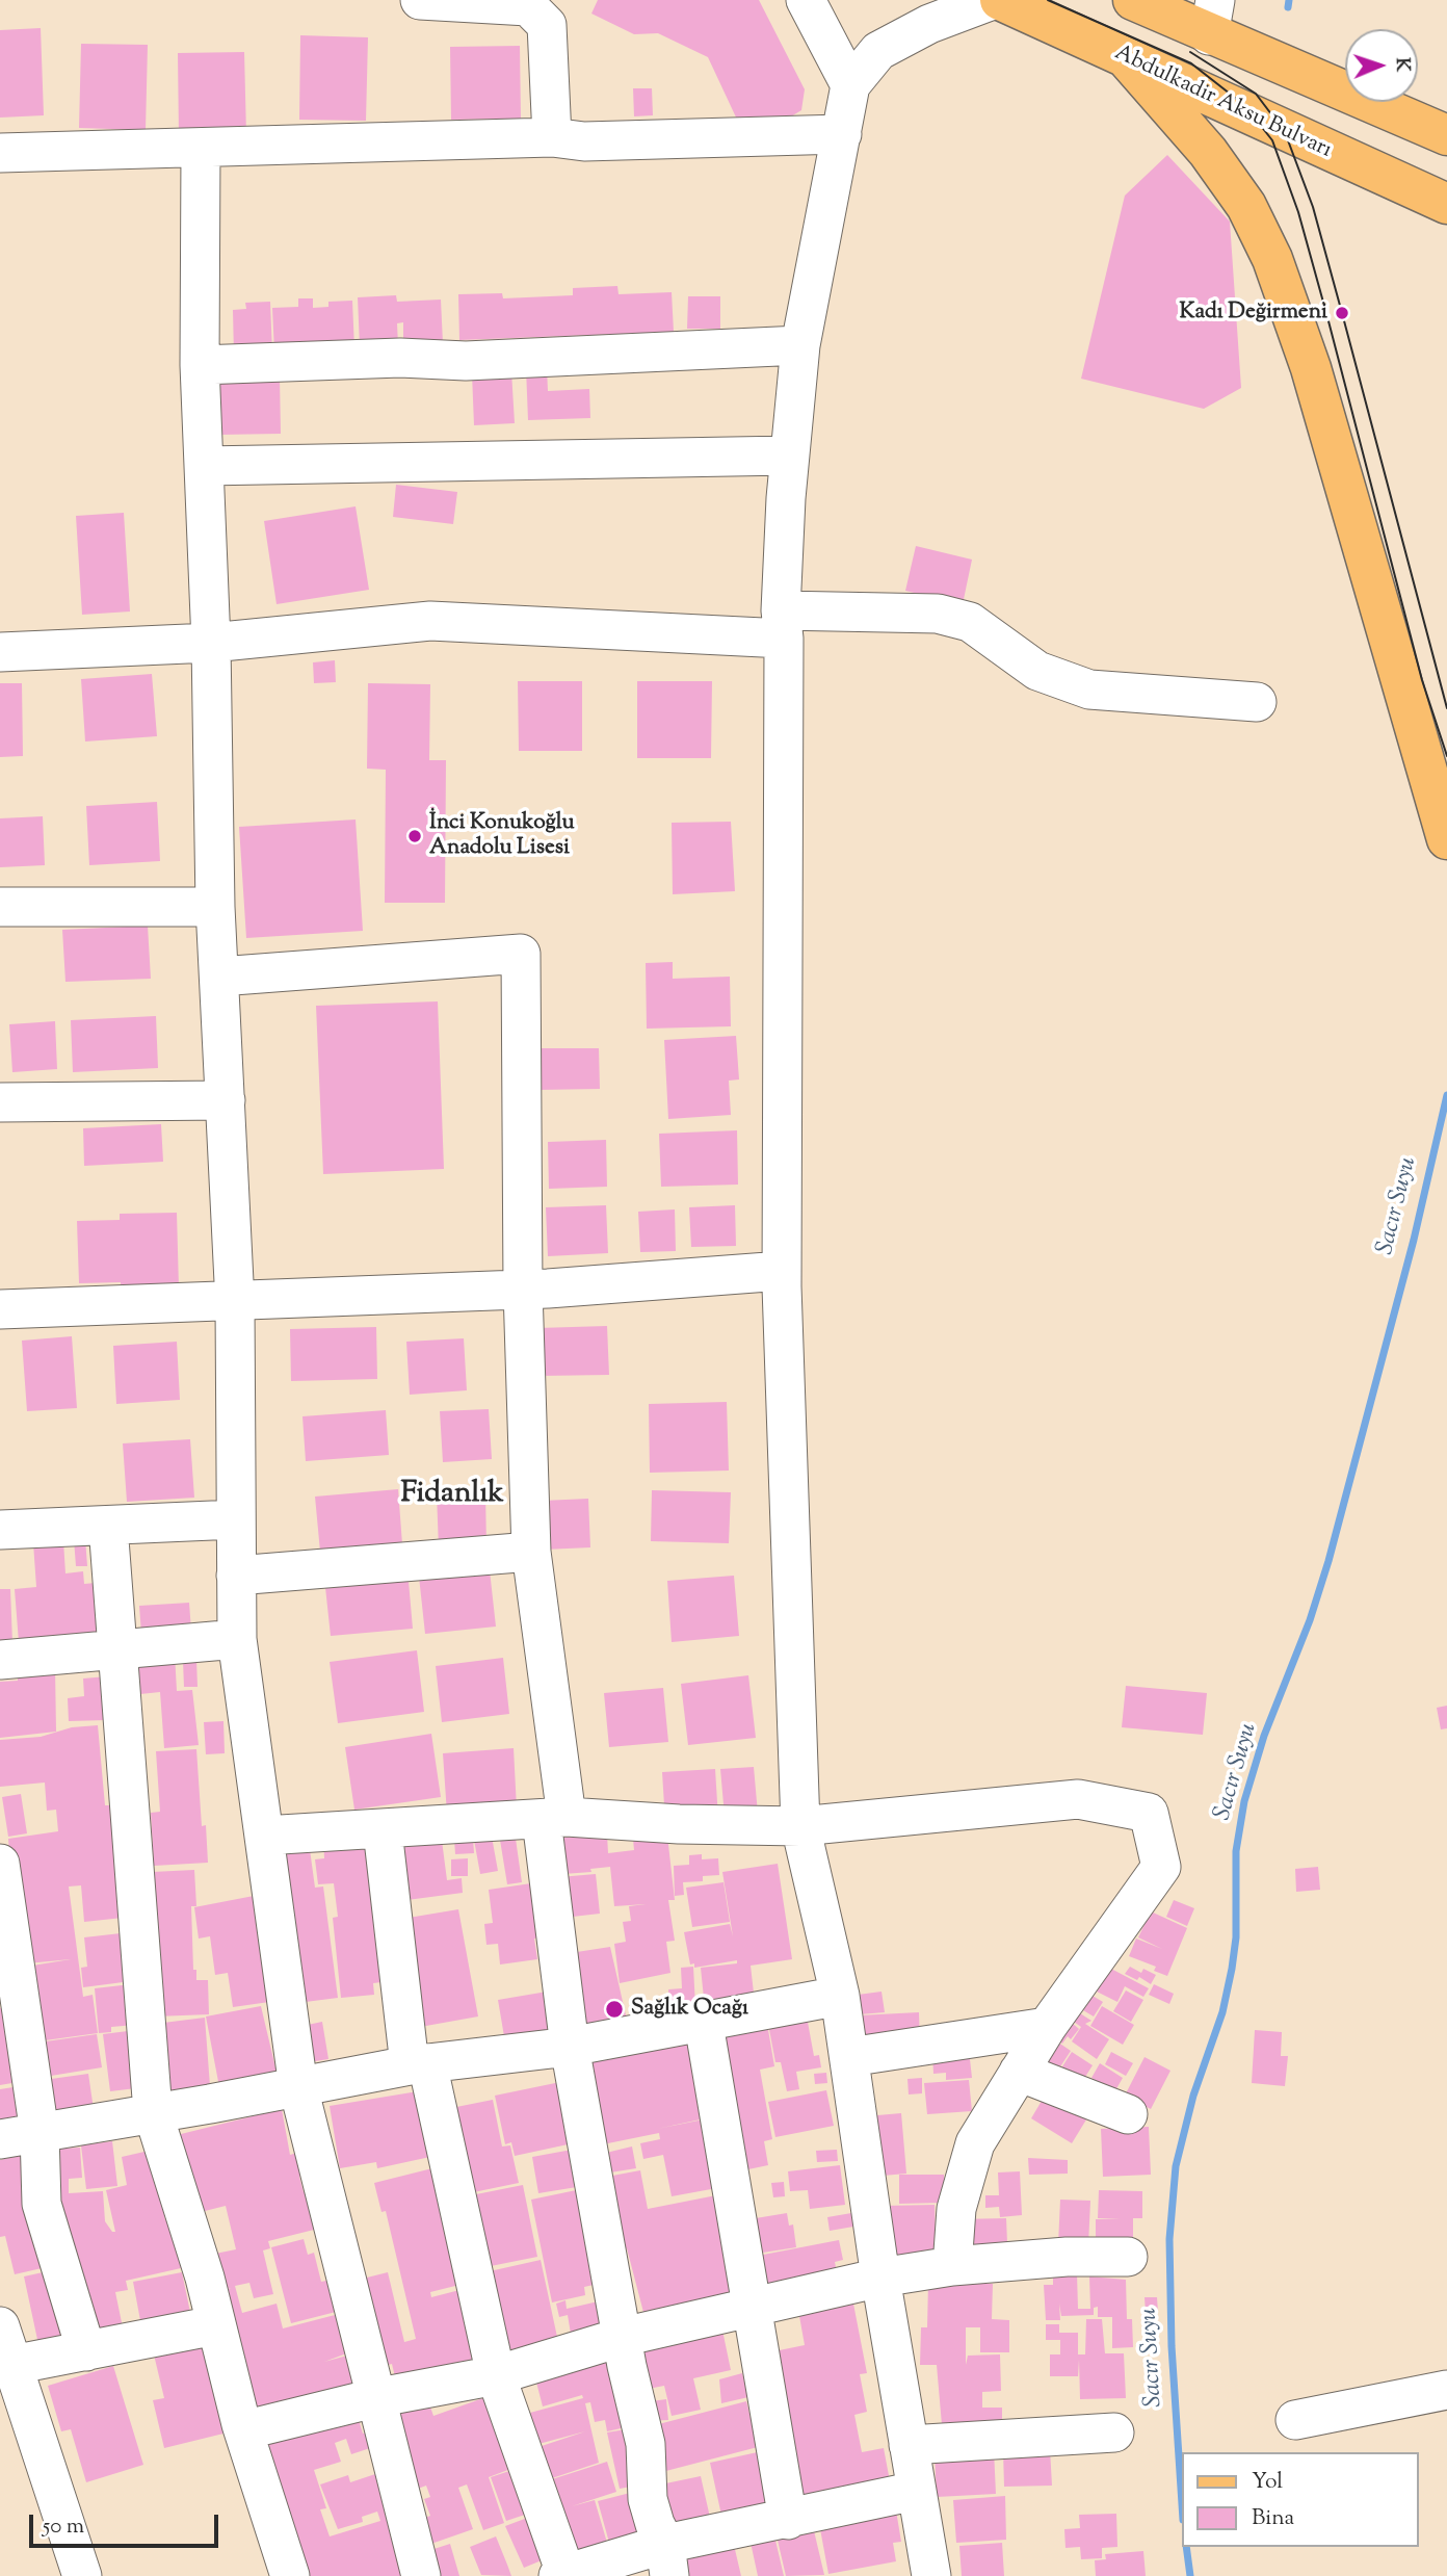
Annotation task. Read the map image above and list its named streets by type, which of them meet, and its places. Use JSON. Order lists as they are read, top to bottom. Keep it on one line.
{"streets":{"main road":["Abdulkadir Aksu Bulvarı"]},"districts":["Fidanlık"],"water":["Sacır Suyu"],"places":["Kadı Değirmeni","İnci Konukoğlu Anadolu Lisesi","Sağlık Ocağı"],"legend":["Yol","Bina"],"scale_bar":"50 m","north":"right"}
